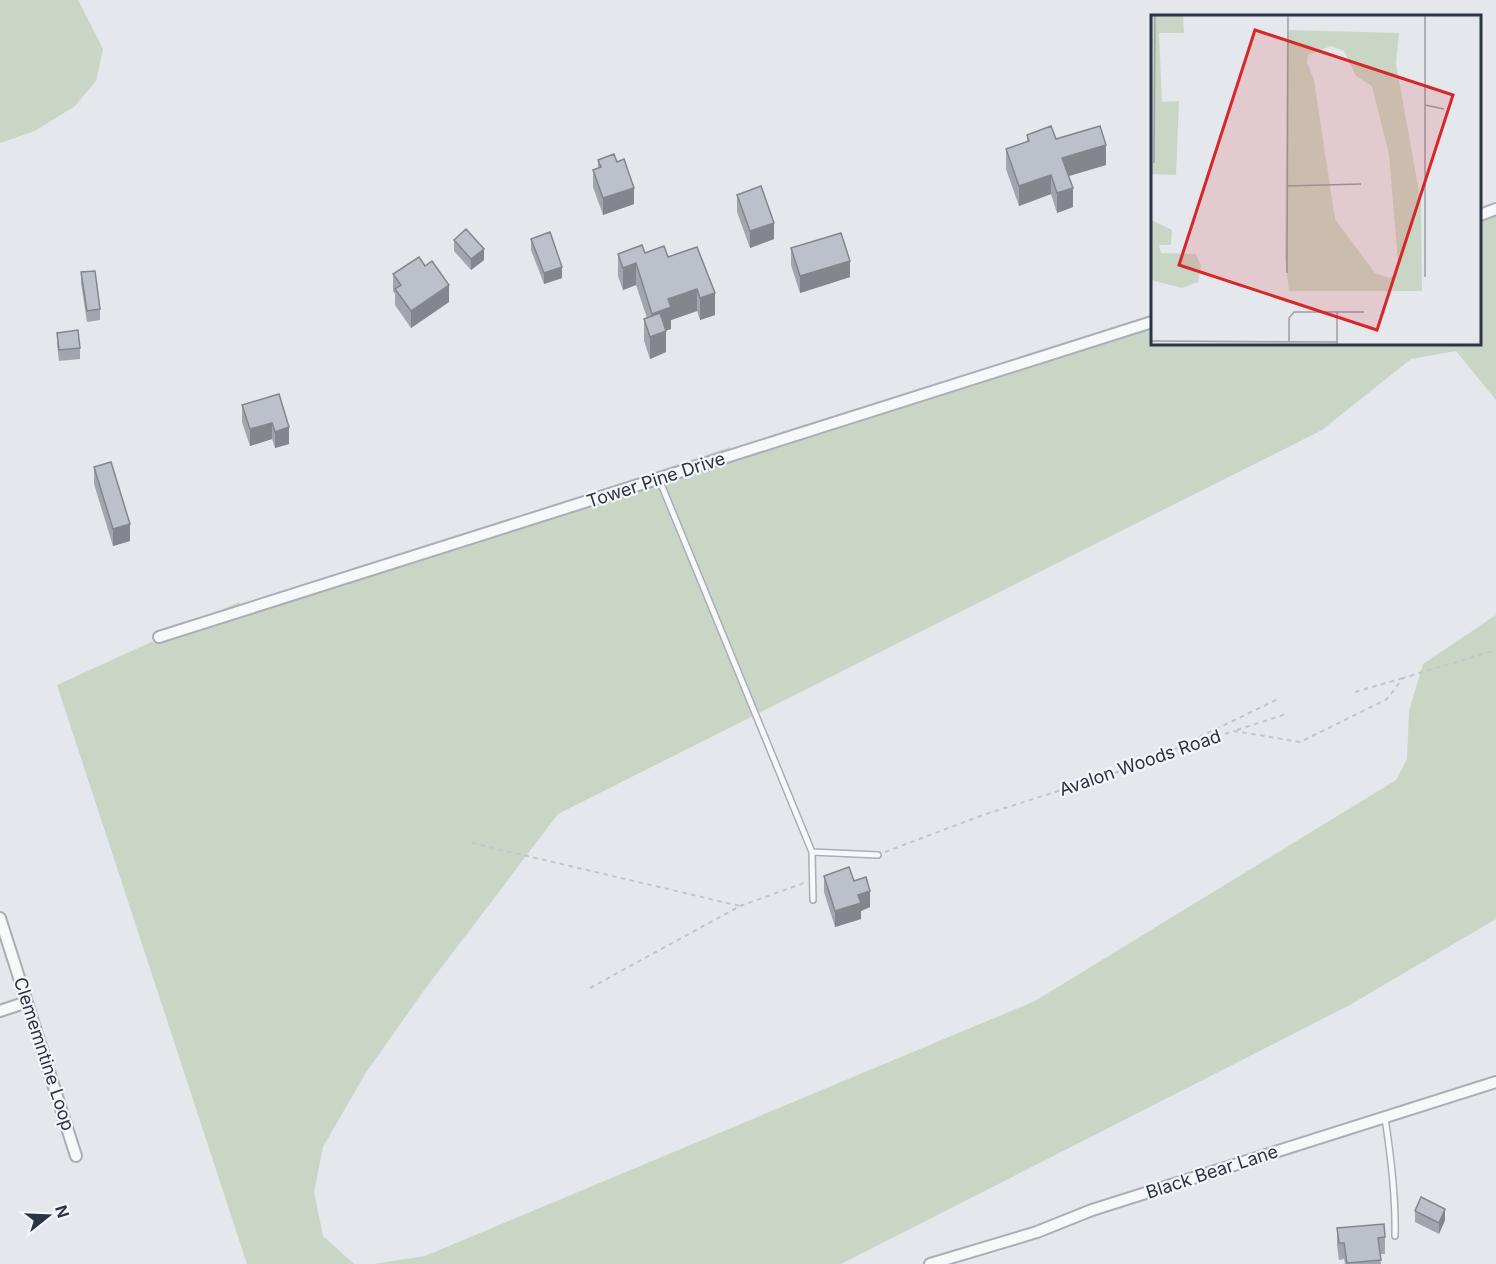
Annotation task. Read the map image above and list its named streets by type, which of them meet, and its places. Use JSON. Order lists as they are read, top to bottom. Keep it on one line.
{"streets":{"street":["Tower Pine Drive","Clememntine Loop","Black Bear Lane"],"path":["Avalon Woods Road"]},"north":"right"}
